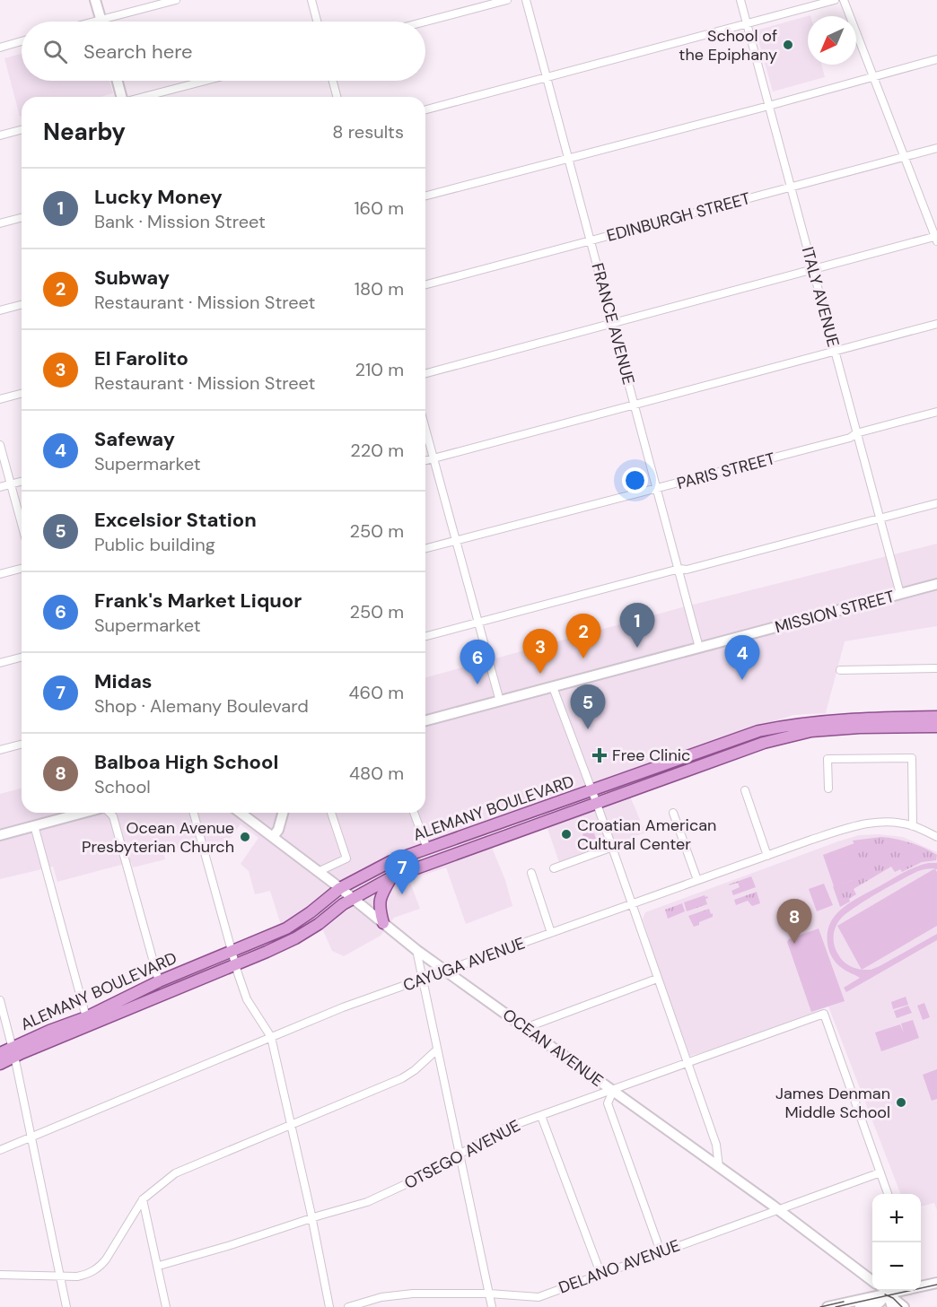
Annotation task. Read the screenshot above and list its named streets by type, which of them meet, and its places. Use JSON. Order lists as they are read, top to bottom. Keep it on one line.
{"streets":{"main road":["MISSION STREET","ALEMANY BOULEVARD","OCEAN AVENUE"],"street":["EDINBURGH STREET","ITALY AVENUE","FRANCE AVENUE","PARIS STREET","CAYUGA AVENUE","OTSEGO AVENUE","DELANO AVENUE"]},"crossings":[["EDINBURGH STREET","ITALY AVENUE"],["EDINBURGH STREET","FRANCE AVENUE"],["ITALY AVENUE","PARIS STREET"],["ITALY AVENUE","MISSION STREET"],["FRANCE AVENUE","PARIS STREET"],["FRANCE AVENUE","MISSION STREET"],["ALEMANY BOULEVARD","OCEAN AVENUE"],["CAYUGA AVENUE","OCEAN AVENUE"],["OCEAN AVENUE","OTSEGO AVENUE"],["OCEAN AVENUE","DELANO AVENUE"],["OTSEGO AVENUE","DELANO AVENUE"]],"places":{"other":["School of the Epiphany","Croatian American Cultural Center","Ocean Avenue Presbyterian Church","James Denman Middle School"],"health":["Free Clinic"]},"north":"bottom left","page":{"search":"Search here","heading":["Nearby","8 results"],"list":[{"mark":"1","name":"Lucky Money","note":"Bank · Mission Street","value":"160 m"},{"mark":"2","name":"Subway","note":"Restaurant · Mission Street","value":"180 m"},{"mark":"3","name":"El Farolito","note":"Restaurant · Mission Street","value":"210 m"},{"mark":"4","name":"Safeway","note":"Supermarket","value":"220 m"},{"mark":"5","name":"Excelsior Station","note":"Public building","value":"250 m"},{"mark":"6","name":"Frank's Market Liquor","note":"Supermarket","value":"250 m"},{"mark":"7","name":"Midas","note":"Shop · Alemany Boulevard","value":"460 m"},{"mark":"8","name":"Balboa High School","note":"School","value":"480 m"}],"pins":["1","2","3","4","6","5","7","8"],"map_buttons":["+","−"]}}
